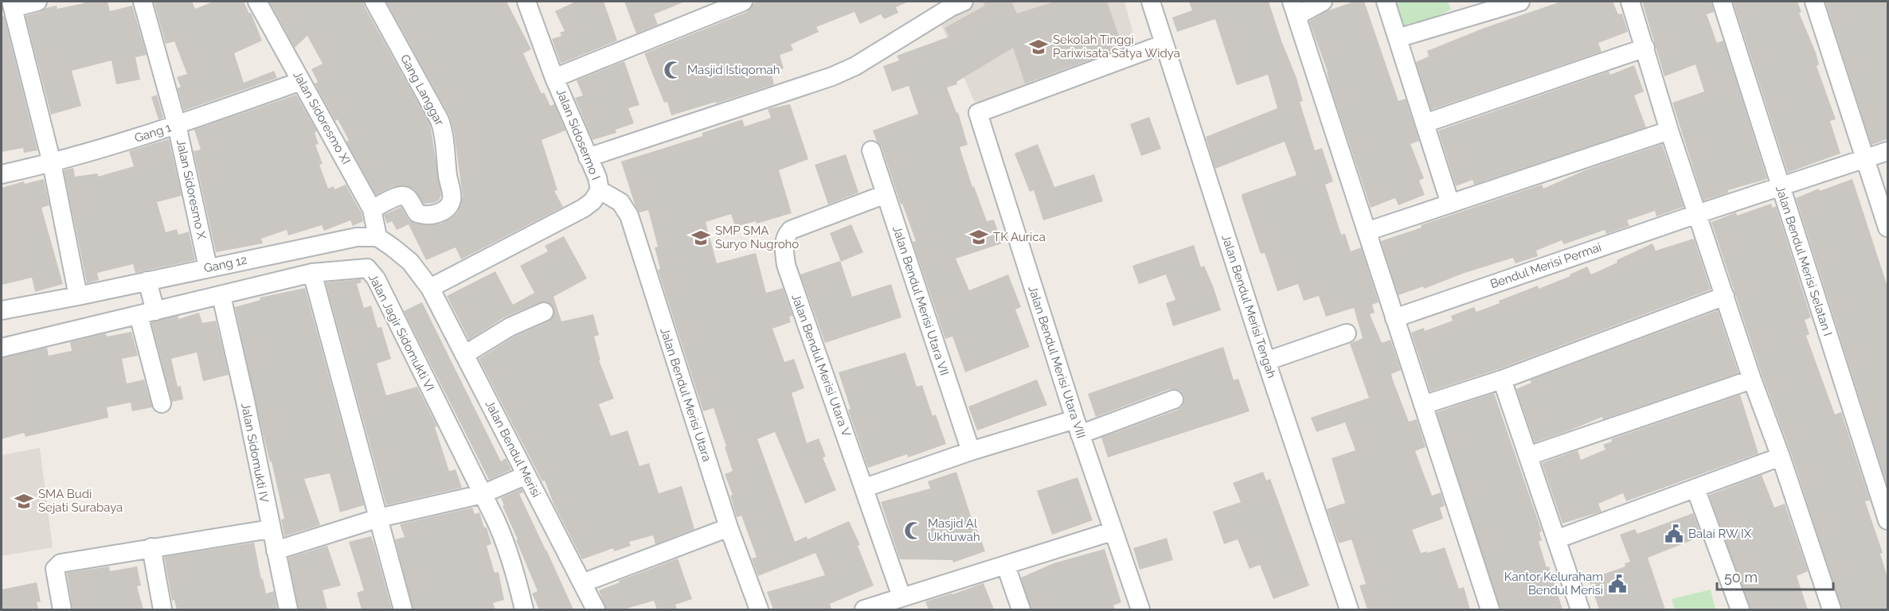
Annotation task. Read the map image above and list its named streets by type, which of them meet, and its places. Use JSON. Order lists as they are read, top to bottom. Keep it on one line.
{"streets":{"street":["Gang Langgar","Jalan Sidoresmo XI","Gang 1","Jalan Sidosermo I","Jalan Sidoresmo X","Jalan Bendul Merisi Selatan I","Gang 12","Bendul Merisi Permai","Jalan Bendul Merisi Utara VII","Jalan Bendul Merisi Tengah","Jalan Jagir Sidomukti VI","Jalan Bendul Merisi Utara VIII","Jalan Bendul Merisi Utara V","Jalan Bendul Merisi Utara","Jalan Bendul Merisi","Jalan Sidomukti IV"]},"crossings":[["Gang Langgar","Jalan Sidoresmo XI"],["Jalan Sidoresmo XI","Gang 1"],["Jalan Sidoresmo XI","Gang 12"],["Gang 1","Jalan Sidoresmo X"],["Jalan Sidosermo I","Jalan Bendul Merisi Utara"],["Jalan Sidosermo I","Jalan Bendul Merisi"],["Jalan Sidoresmo X","Gang 12"],["Jalan Bendul Merisi Selatan I","Bendul Merisi Permai"],["Jalan Bendul Merisi Utara VII","Jalan Bendul Merisi Utara V"],["Jalan Bendul Merisi Tengah","Jalan Bendul Merisi Utara VIII"],["Jalan Jagir Sidomukti VI","Jalan Sidomukti IV"]],"places":{"school or university":["Sekolah Tinggi Pariwisata Satya Widya","TK Aurica","SMP SMA Suryo Nugroho","SMA Budi Sejati Surabaya"],"mosque":["Masjid Istiqomah","Masjid Al Ukhuwah"],"public building":["Balai RW IX","Kantor Keluraham Bendul Merisi"]},"scale_bar":"50 m"}
